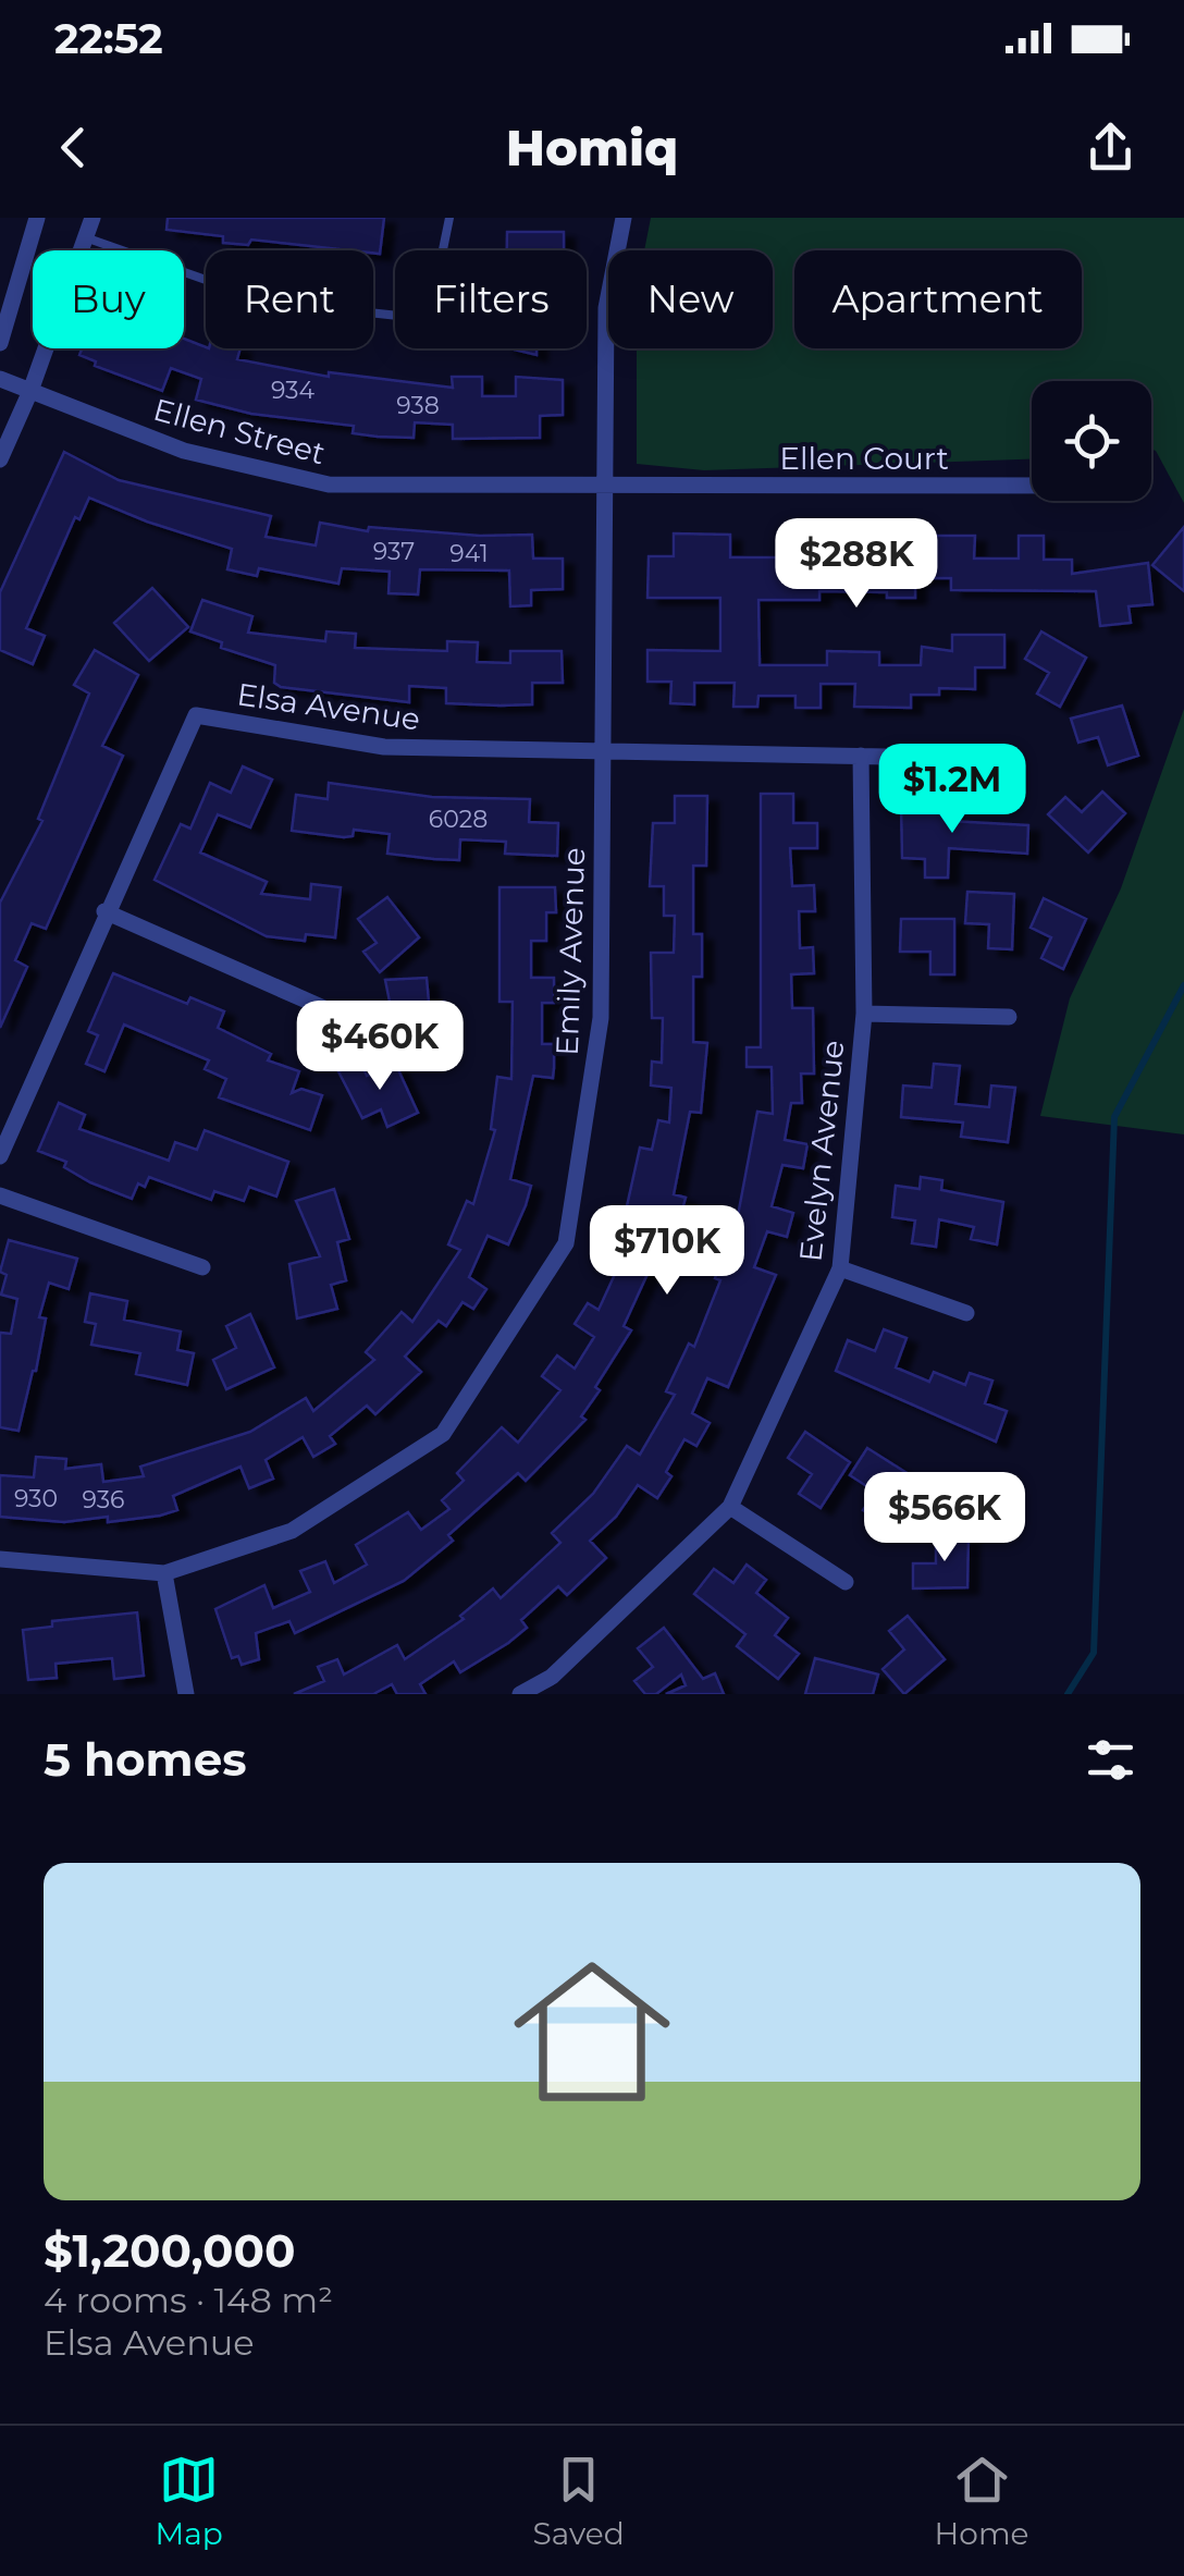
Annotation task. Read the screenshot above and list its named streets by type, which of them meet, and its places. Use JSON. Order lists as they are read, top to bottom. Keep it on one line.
{"streets":{"street":["Ellen Street","Ellen Court","Elsa Avenue","Emily Avenue","Evelyn Avenue"]},"crossings":[["Ellen Street","Ellen Court"],["Ellen Street","Emily Avenue"],["Ellen Court","Emily Avenue"],["Elsa Avenue","Emily Avenue"],["Elsa Avenue","Evelyn Avenue"]],"house_numbers":["934","938","937","941","6028","930","936"],"page":{"status":"22:52","header":"Homiq","chip":["Buy","Rent","Filters","New","Apartment"],"price":["$288K","$1.2M","$460K","$710K","$566K"],"heading":"5 homes","list":[{"name":"$1,200,000","note":"4 rooms · 148 m² · Elsa Avenue"}],"tabs":["Map","Saved","Home"]}}
